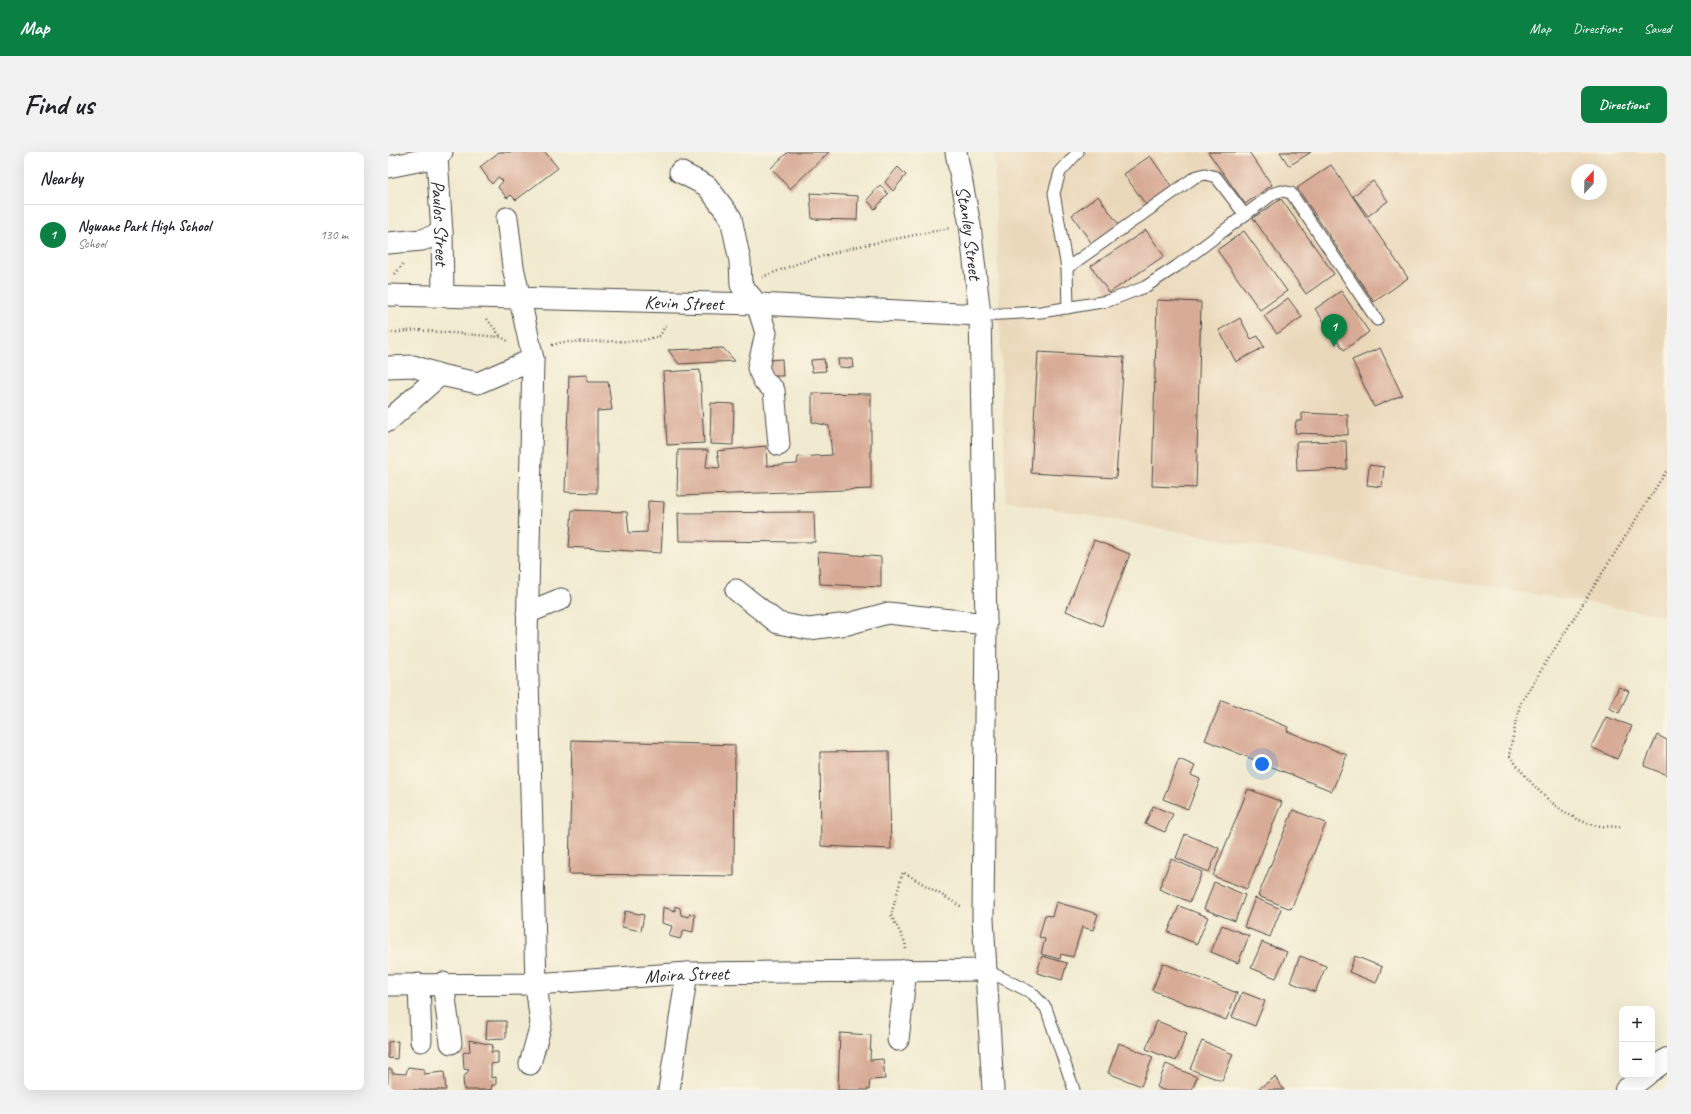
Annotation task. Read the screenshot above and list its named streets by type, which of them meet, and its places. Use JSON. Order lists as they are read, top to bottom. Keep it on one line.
{"streets":{"street":["Paulos Street","Stanley Street","Kevin Street","Moira Street"]},"crossings":[["Paulos Street","Kevin Street"],["Stanley Street","Kevin Street"],["Stanley Street","Moira Street"]],"north":"top","page":{"header":"Map","nav":["Map","Directions","Saved"],"buttons":"Directions","title":"Find us","heading":"Nearby","list":[{"mark":"1","name":"Ngwane Park High School","note":"School","value":"130 m"}],"pins":"1","map_buttons":["+","−"]}}
